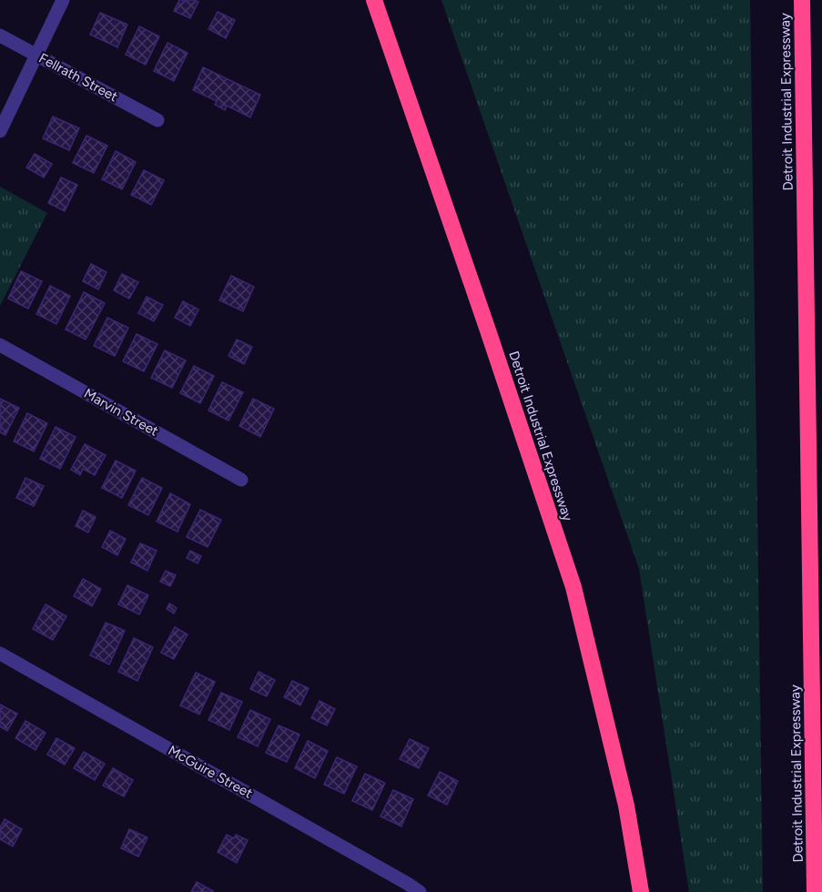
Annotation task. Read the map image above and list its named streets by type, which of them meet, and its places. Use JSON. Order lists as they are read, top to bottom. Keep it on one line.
{"streets":{"highway":["Detroit Industrial Expressway"],"street":["Fellrath Street","Marvin Street","McGuire Street"]}}
